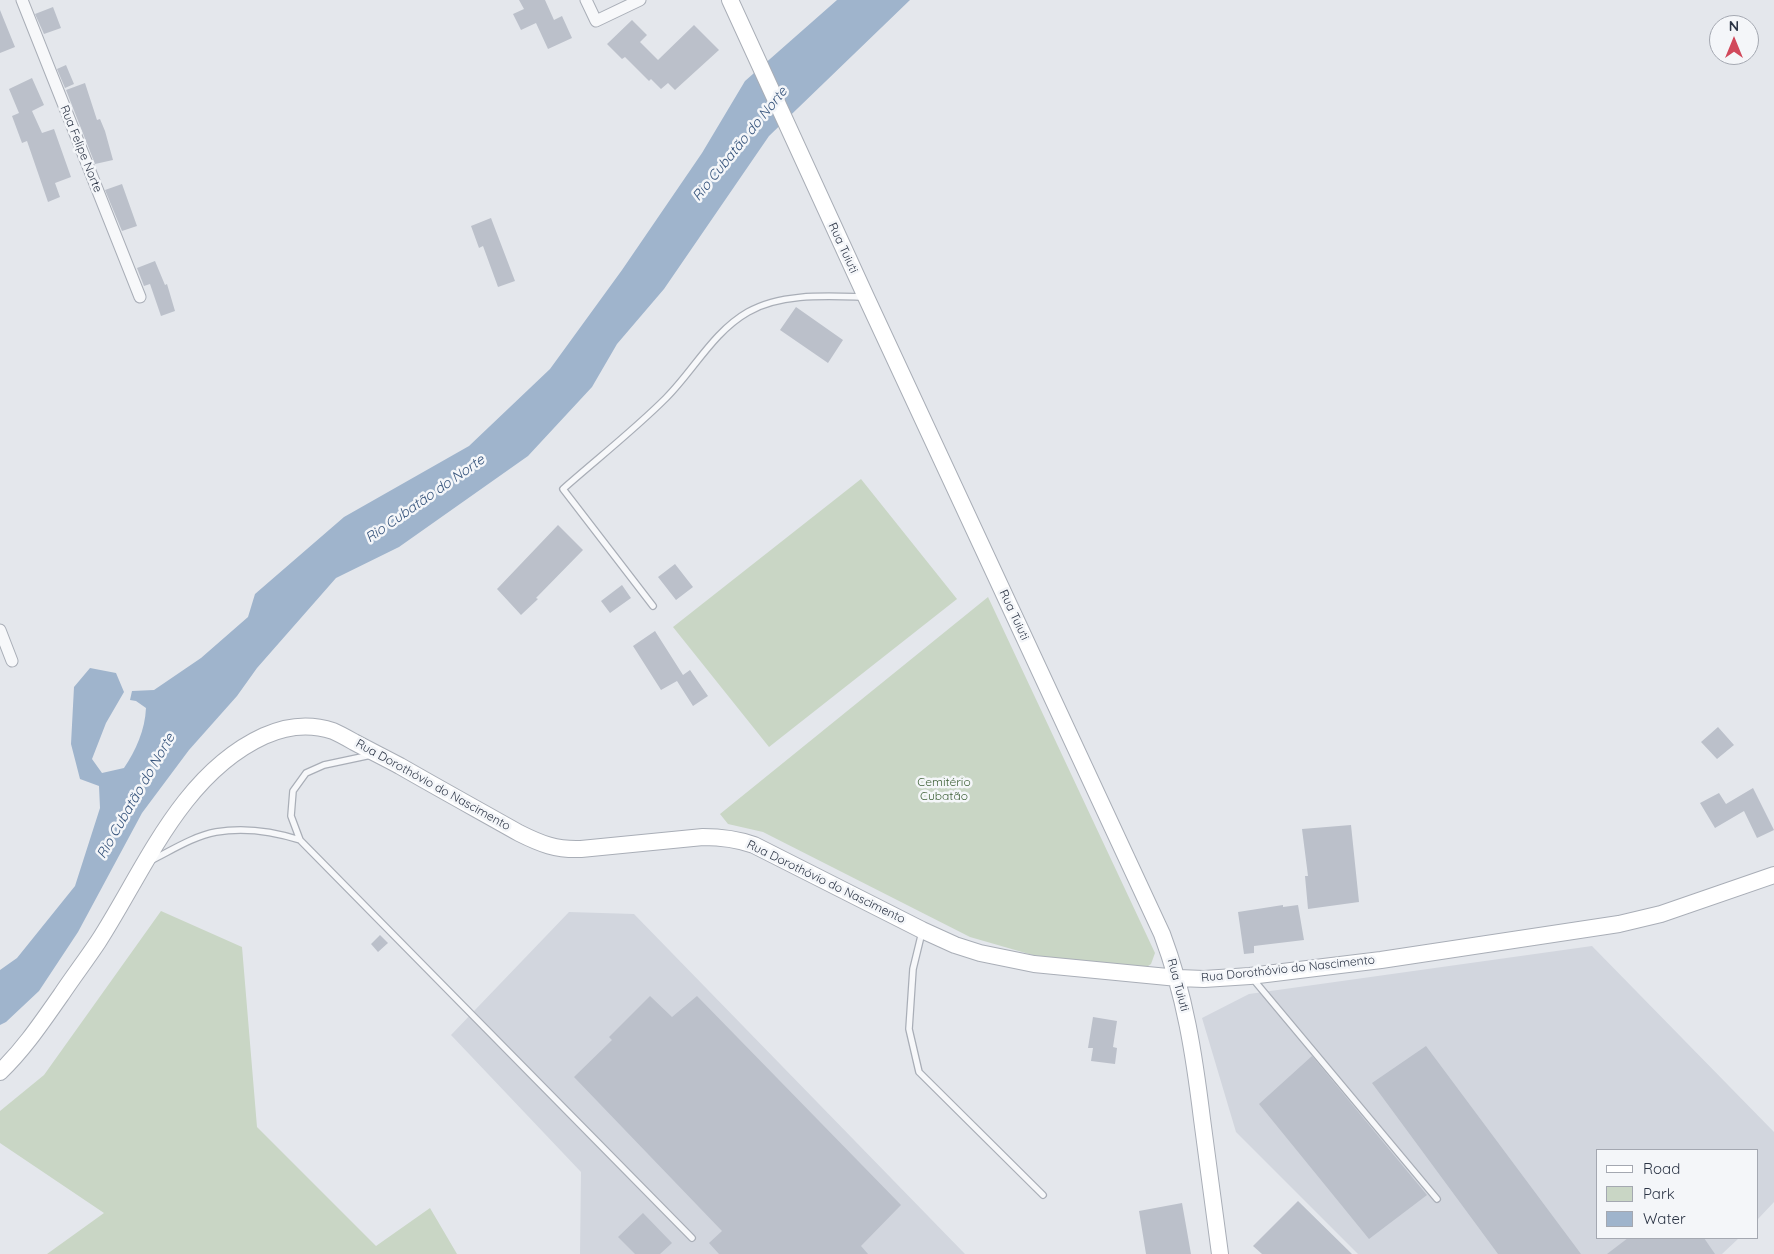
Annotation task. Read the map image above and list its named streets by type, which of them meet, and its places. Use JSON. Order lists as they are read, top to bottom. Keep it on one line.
{"streets":{"street":["Rua Felipe Norte","Rua Tuiuti","Rua Dorothóvio do Nascimento"]},"crossings":[["Rua Tuiuti","Rua Dorothóvio do Nascimento"]],"water":["Rio Cubatão do Norte"],"parks":["Cemitério Cubatão"],"legend":["Road","Park","Water"],"north":"top"}
